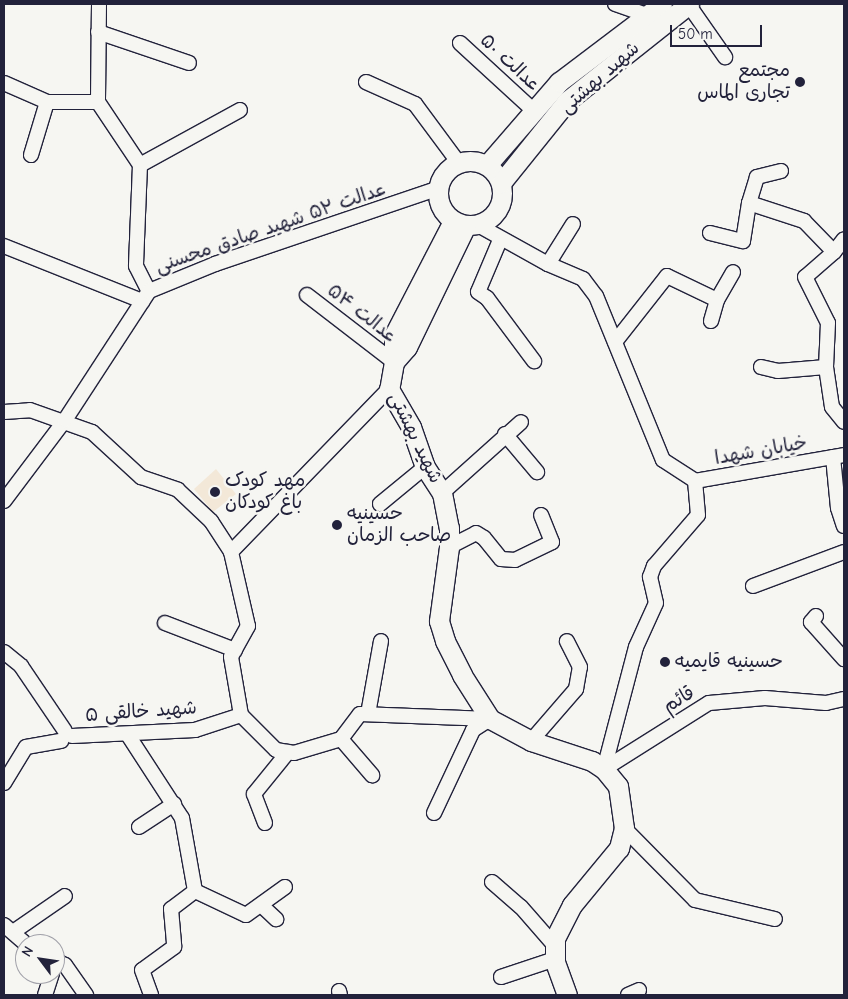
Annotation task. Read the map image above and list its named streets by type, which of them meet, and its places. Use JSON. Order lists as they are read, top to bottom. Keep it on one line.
{"streets":{"main road":["شهید بهشتی"],"street":["عدالت ۵۰","عدالت ۵۲ شهید صادق محسنی","عدالت ۵۴","خیابان شهدا","قائم","شهید خالقی ۵"]},"crossings":[["عدالت ۵۰","شهید بهشتی"],["شهید بهشتی","عدالت ۵۲ شهید صادق محسنی"],["شهید بهشتی","عدالت ۵۴"],["شهید بهشتی","قائم"]],"places":["مجتمع تجاری الماس","مهد کودک باغ کودکان","حسینیه صاحب الزمان","حسینیه قایمیه"],"scale_bar":"50 m","north":"top left"}
